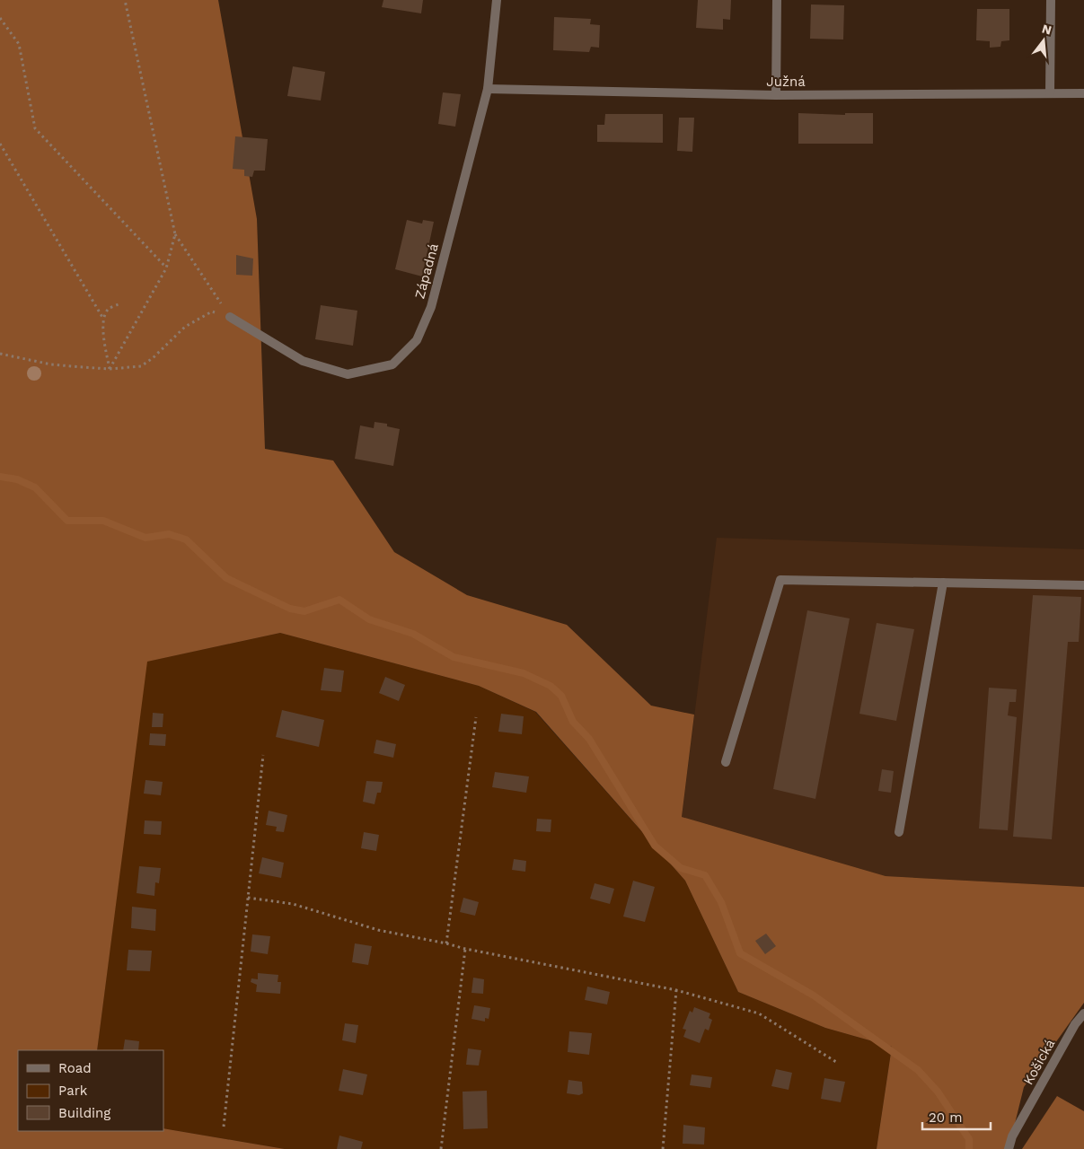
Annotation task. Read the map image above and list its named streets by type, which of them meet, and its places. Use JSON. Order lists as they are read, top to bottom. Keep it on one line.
{"streets":{"street":["Južná","Západná","Košická"]},"crossings":[["Južná","Západná"]],"legend":["Road","Park","Building"],"scale_bar":"20 m","north":"top"}
